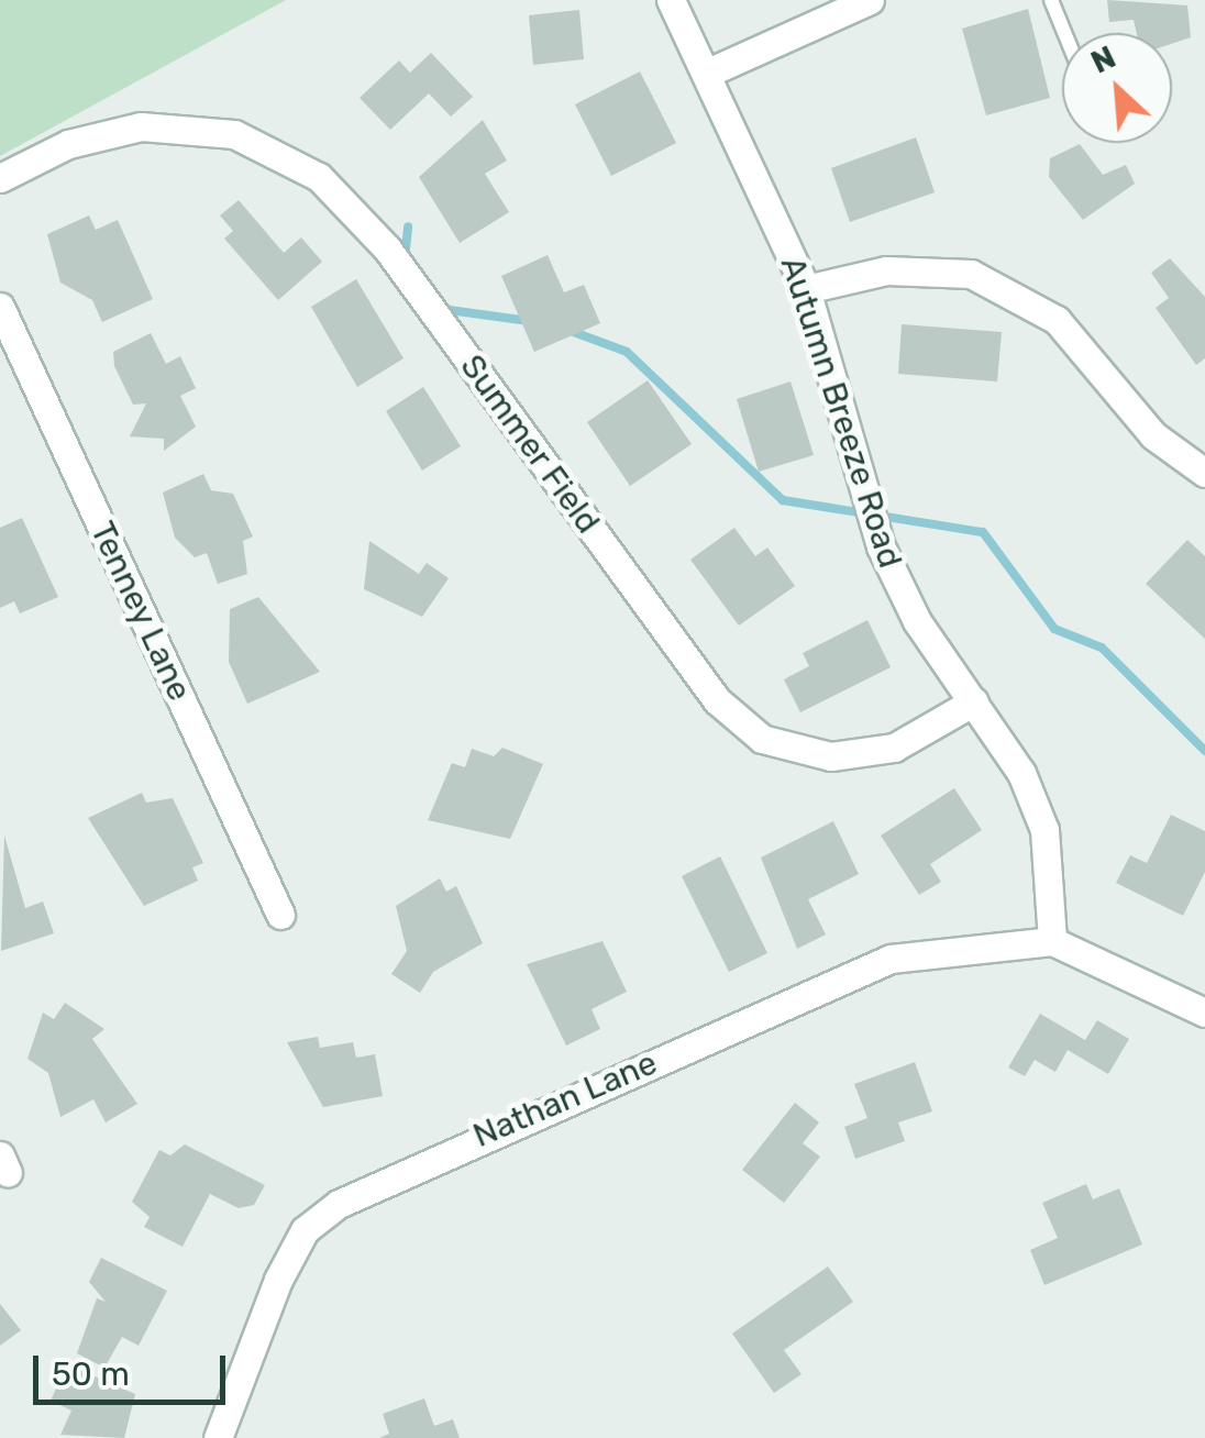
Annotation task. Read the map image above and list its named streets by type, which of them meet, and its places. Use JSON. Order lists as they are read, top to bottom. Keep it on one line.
{"streets":{"street":["Autumn Breeze Road","Summer Field","Tenney Lane","Nathan Lane"]},"crossings":[["Autumn Breeze Road","Summer Field"],["Autumn Breeze Road","Nathan Lane"]],"scale_bar":"50 m","north":"top left"}
